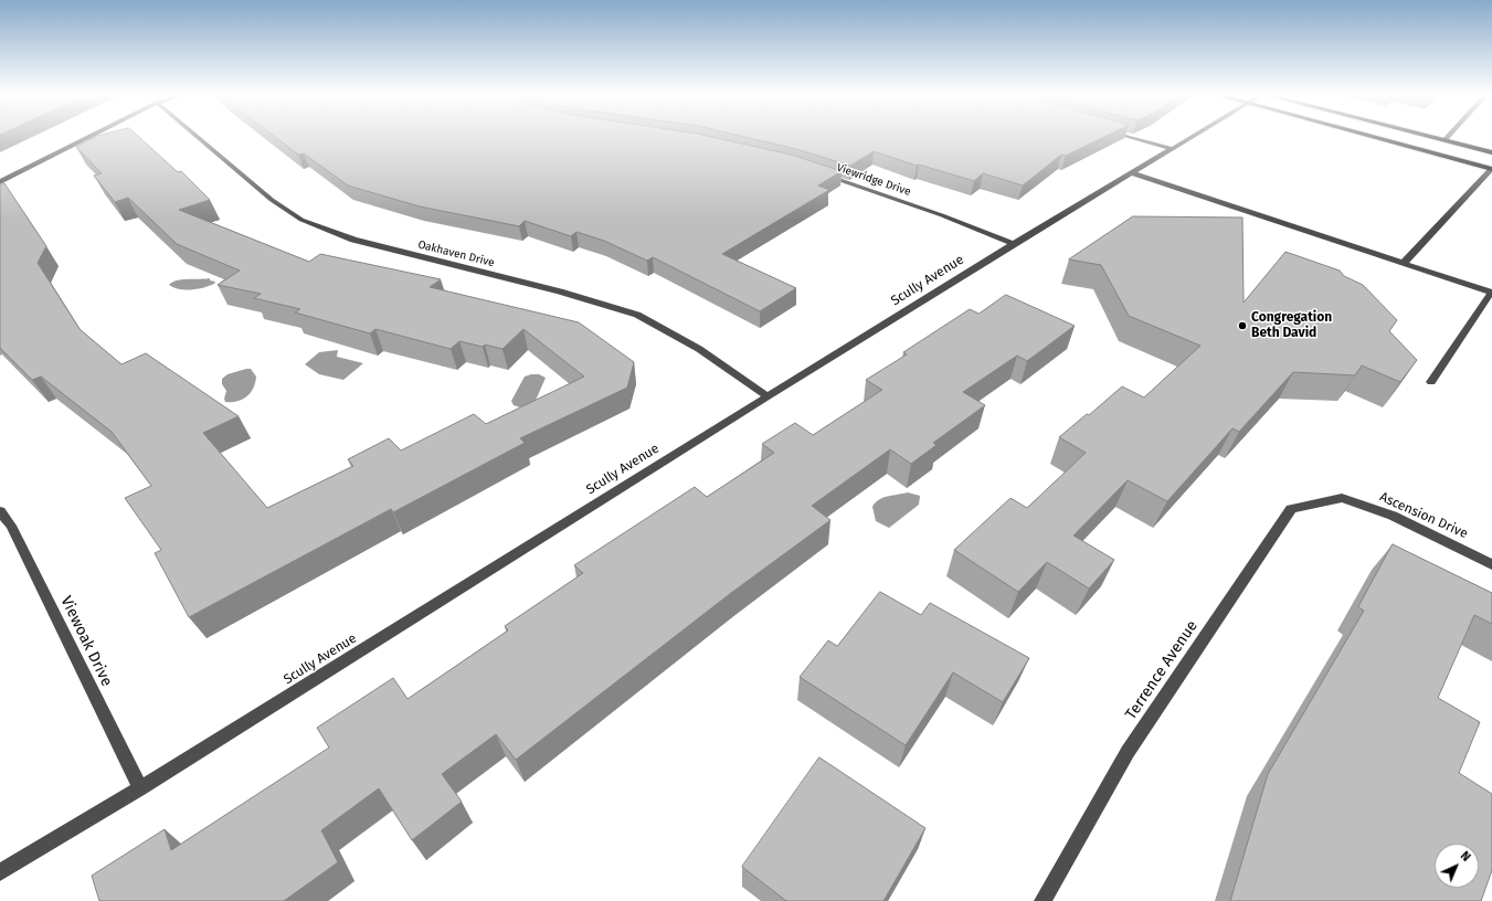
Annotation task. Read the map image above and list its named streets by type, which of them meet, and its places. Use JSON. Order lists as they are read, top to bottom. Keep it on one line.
{"streets":{"street":["Viewridge Drive","Oakhaven Drive","Scully Avenue","Ascension Drive","Viewoak Drive","Terrence Avenue"]},"crossings":[["Viewridge Drive","Scully Avenue"],["Oakhaven Drive","Scully Avenue"],["Scully Avenue","Viewoak Drive"],["Ascension Drive","Terrence Avenue"]],"places":["Congregation Beth David"],"north":"top right"}
